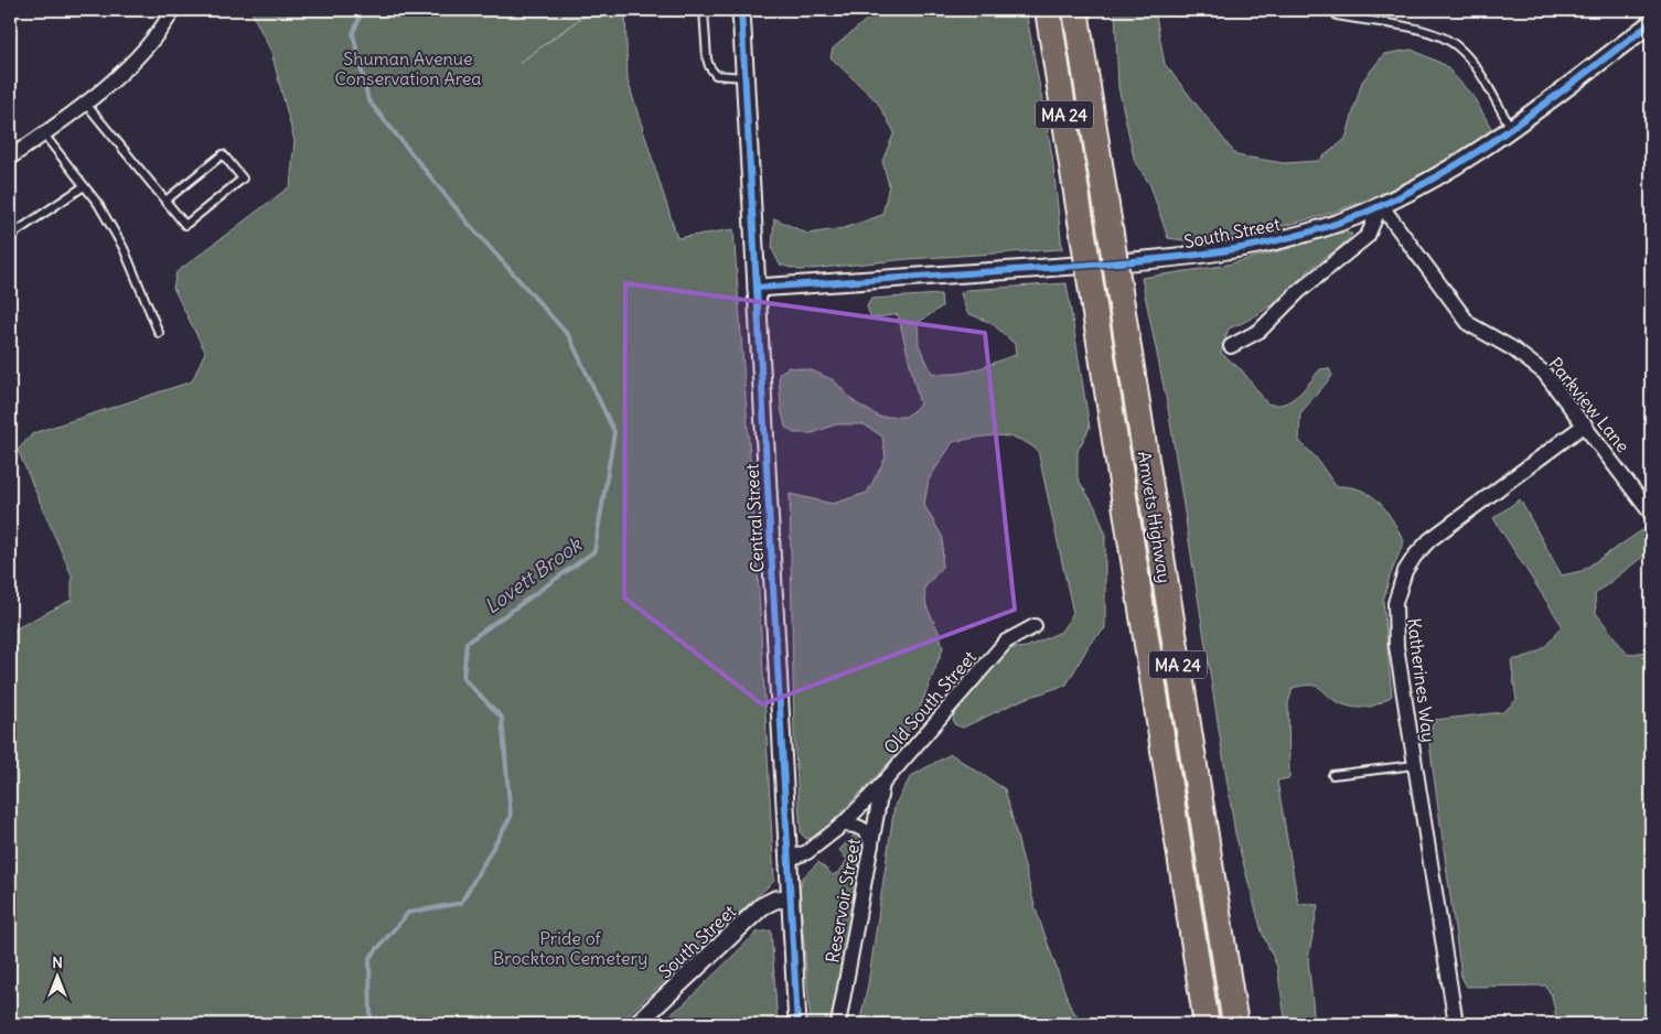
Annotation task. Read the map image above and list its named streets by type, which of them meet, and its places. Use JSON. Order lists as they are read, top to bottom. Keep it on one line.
{"streets":{"highway":["MA 24","Amvets Highway"],"street":["South Street","Parkview Lane","Central Street","Katherines Way","Old South Street","Reservoir Street"]},"crossings":[["South Street","Parkview Lane"],["South Street","Central Street"],["Parkview Lane","Katherines Way"],["Old South Street","Reservoir Street"]],"water":["Lovett Brook"],"parks":["Shuman Avenue Conservation Area","Pride of Brockton Cemetery"],"north":"top"}
